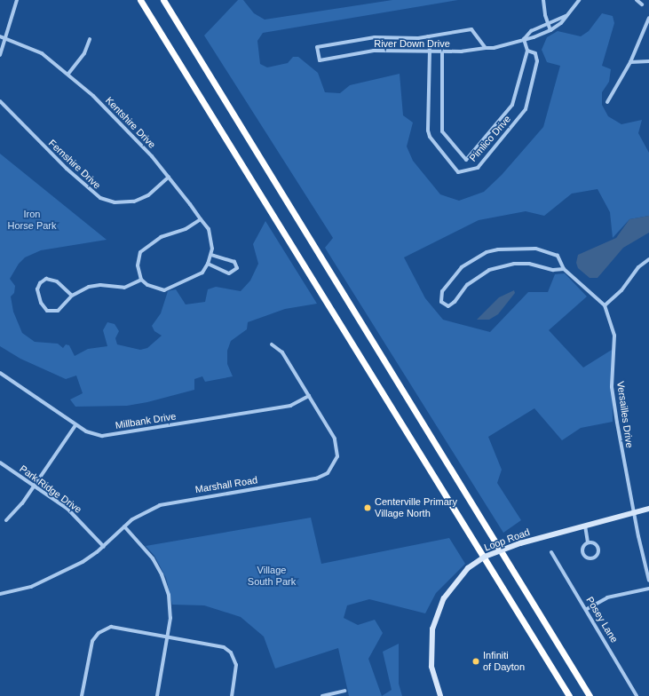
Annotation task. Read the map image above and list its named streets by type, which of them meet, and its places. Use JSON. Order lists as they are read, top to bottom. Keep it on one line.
{"streets":{"street":["River Down Drive","Kentshire Drive","Pimlico Drive","Fernshire Drive","Versailles Drive","Millbank Drive","Marshall Road","Park Ridge Drive","Loop Road","Posey Lane"]},"crossings":[["River Down Drive","Pimlico Drive"],["Kentshire Drive","Fernshire Drive"],["Versailles Drive","Loop Road"],["Millbank Drive","Marshall Road"],["Marshall Road","Park Ridge Drive"]],"parks":["Iron Horse Park","Village South Park"],"places":["Centerville Primary Village North","Infiniti of Dayton"]}
